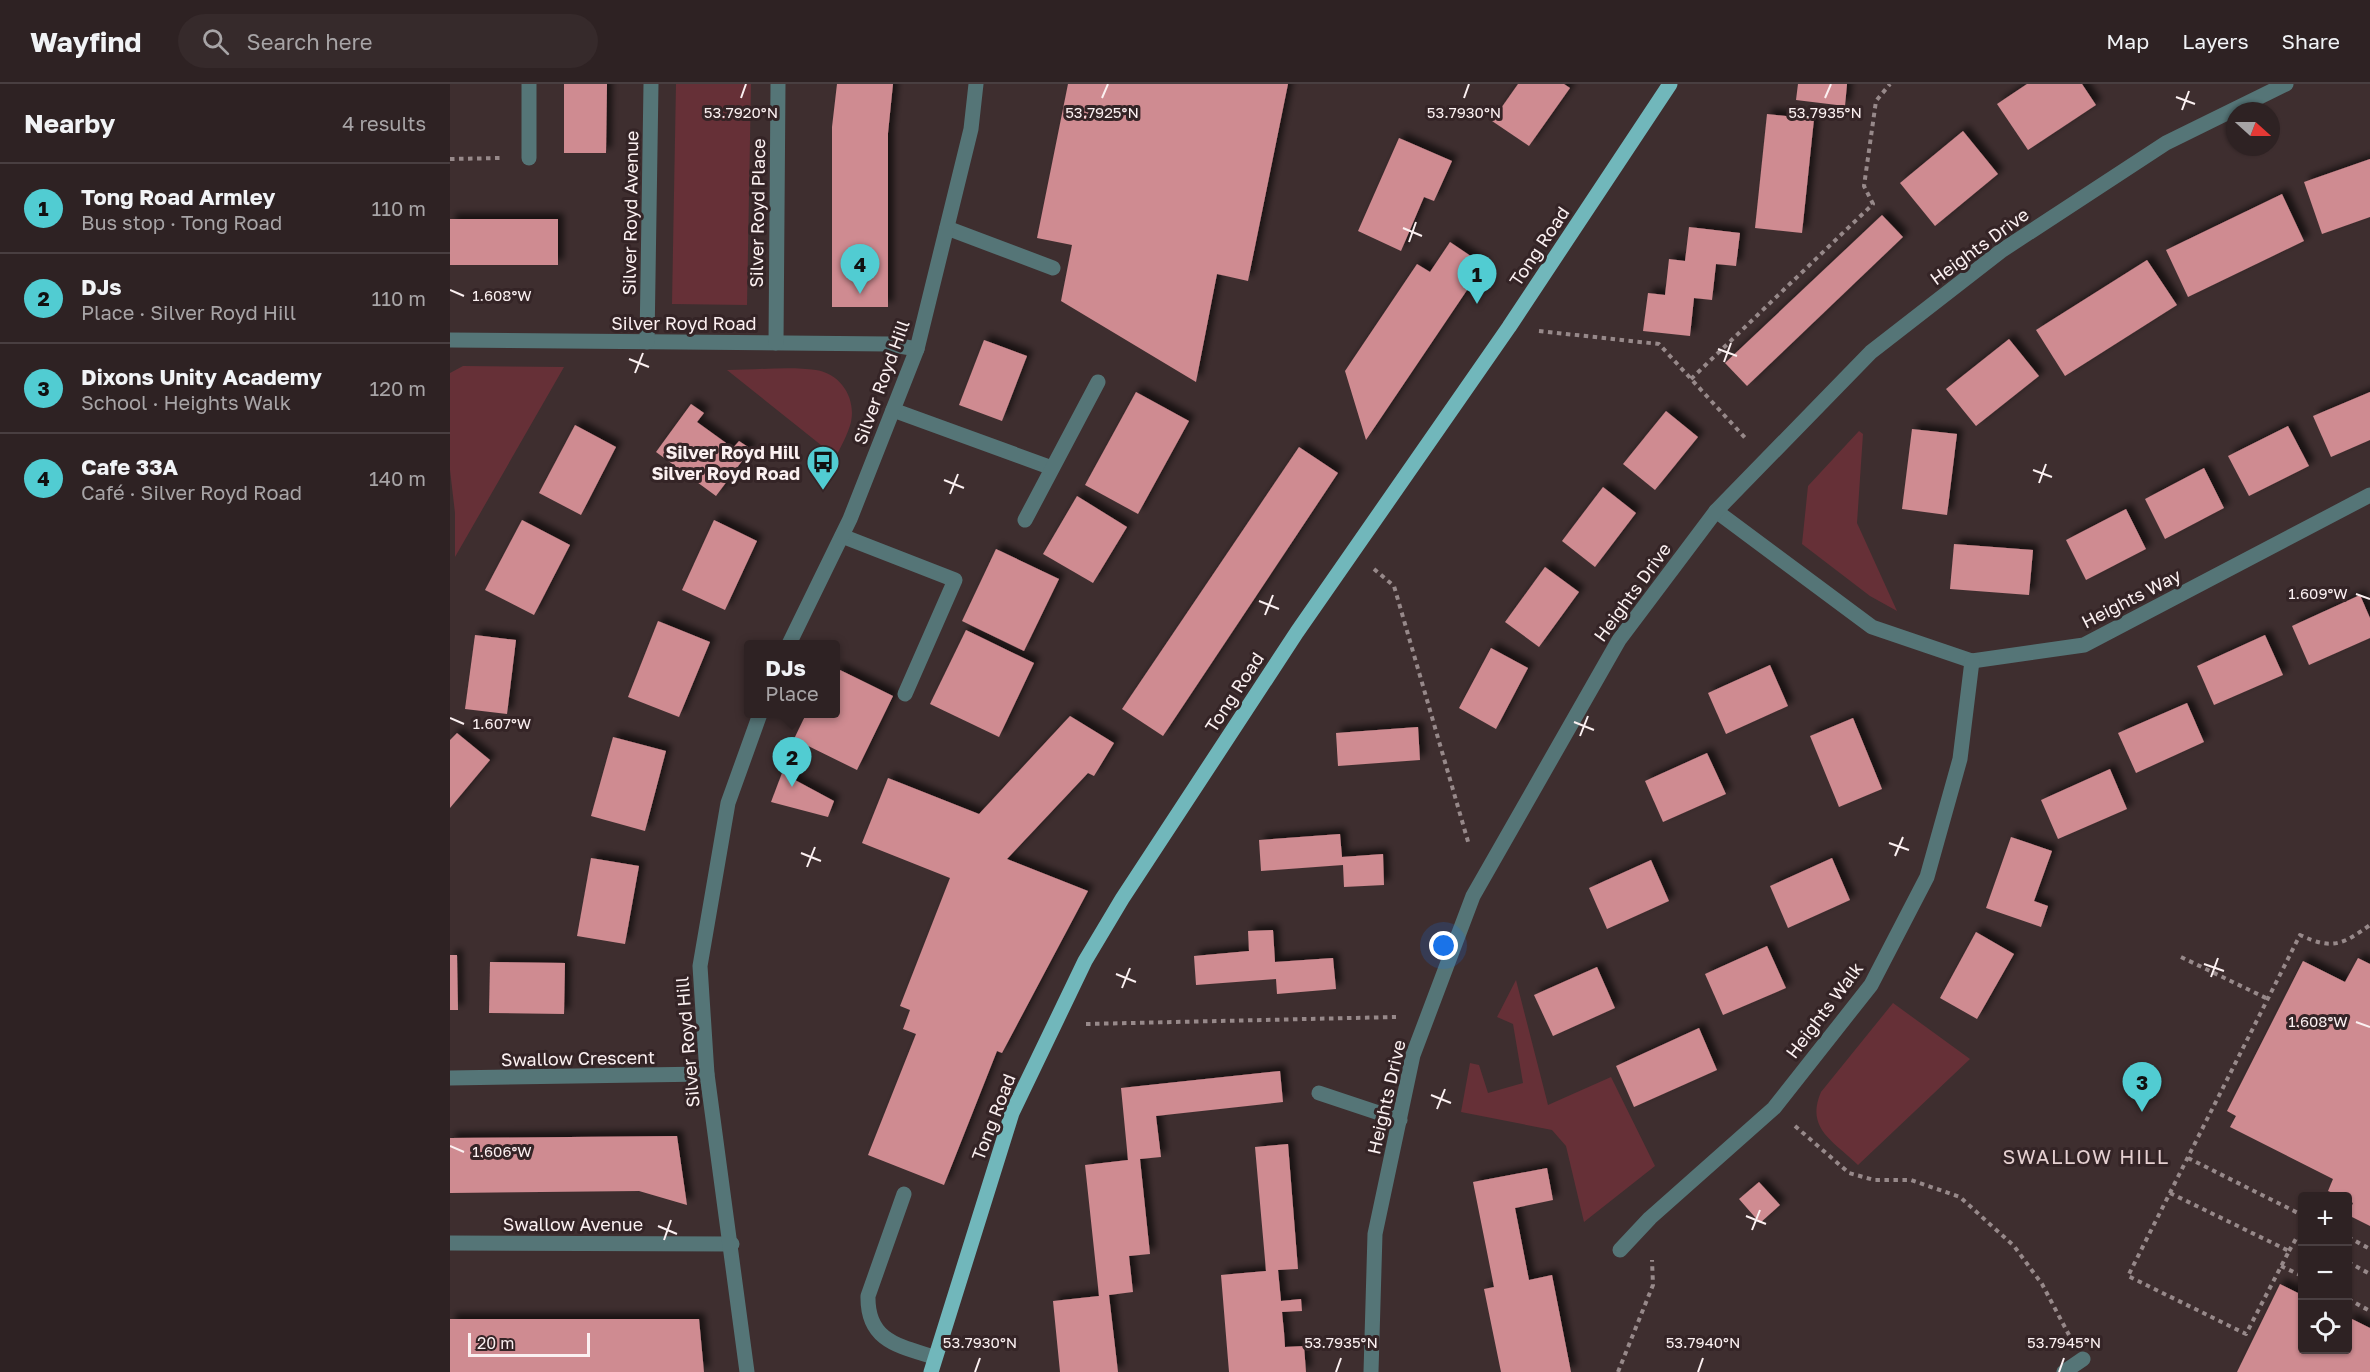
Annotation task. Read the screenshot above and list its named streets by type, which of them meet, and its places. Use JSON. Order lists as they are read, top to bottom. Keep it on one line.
{"streets":{"main road":["Tong Road"],"street":["Silver Royd Avenue","Silver Royd Place","Heights Drive","Silver Royd Road","Silver Royd Hill","Heights Way","Heights Walk","Swallow Crescent","Swallow Avenue"]},"crossings":[["Silver Royd Avenue","Silver Royd Road"],["Silver Royd Place","Silver Royd Road"],["Heights Drive","Heights Way"],["Silver Royd Road","Silver Royd Hill"],["Silver Royd Hill","Swallow Crescent"],["Silver Royd Hill","Swallow Avenue"],["Heights Way","Heights Walk"]],"districts":["SWALLOW HILL"],"places":{"bus stop":["Silver Royd Hill Silver Royd Road"]},"scale_bar":"20 m","north":"right","page":{"header":"Wayfind","search":"Search here","nav":["Map","Layers","Share"],"heading":["Nearby","4 results"],"list":[{"mark":"1","name":"Tong Road Armley","note":"Bus stop · Tong Road","value":"110 m"},{"mark":"2","name":"DJs","note":"Place · Silver Royd Hill","value":"110 m"},{"mark":"3","name":"Dixons Unity Academy","note":"School · Heights Walk","value":"120 m"},{"mark":"4","name":"Cafe 33A","note":"Café · Silver Royd Road","value":"140 m"}],"pins":["4","1","2","3"],"popup":["DJs","Place"],"map_buttons":["+","−"],"scale":"20 m"},"coordinates":["53.7920°N","53.7925°N","53.7930°N","53.7935°N","1.608°W","1.609°W","1.607°W","1.606°W","53.7940°N","53.7945°N"]}
